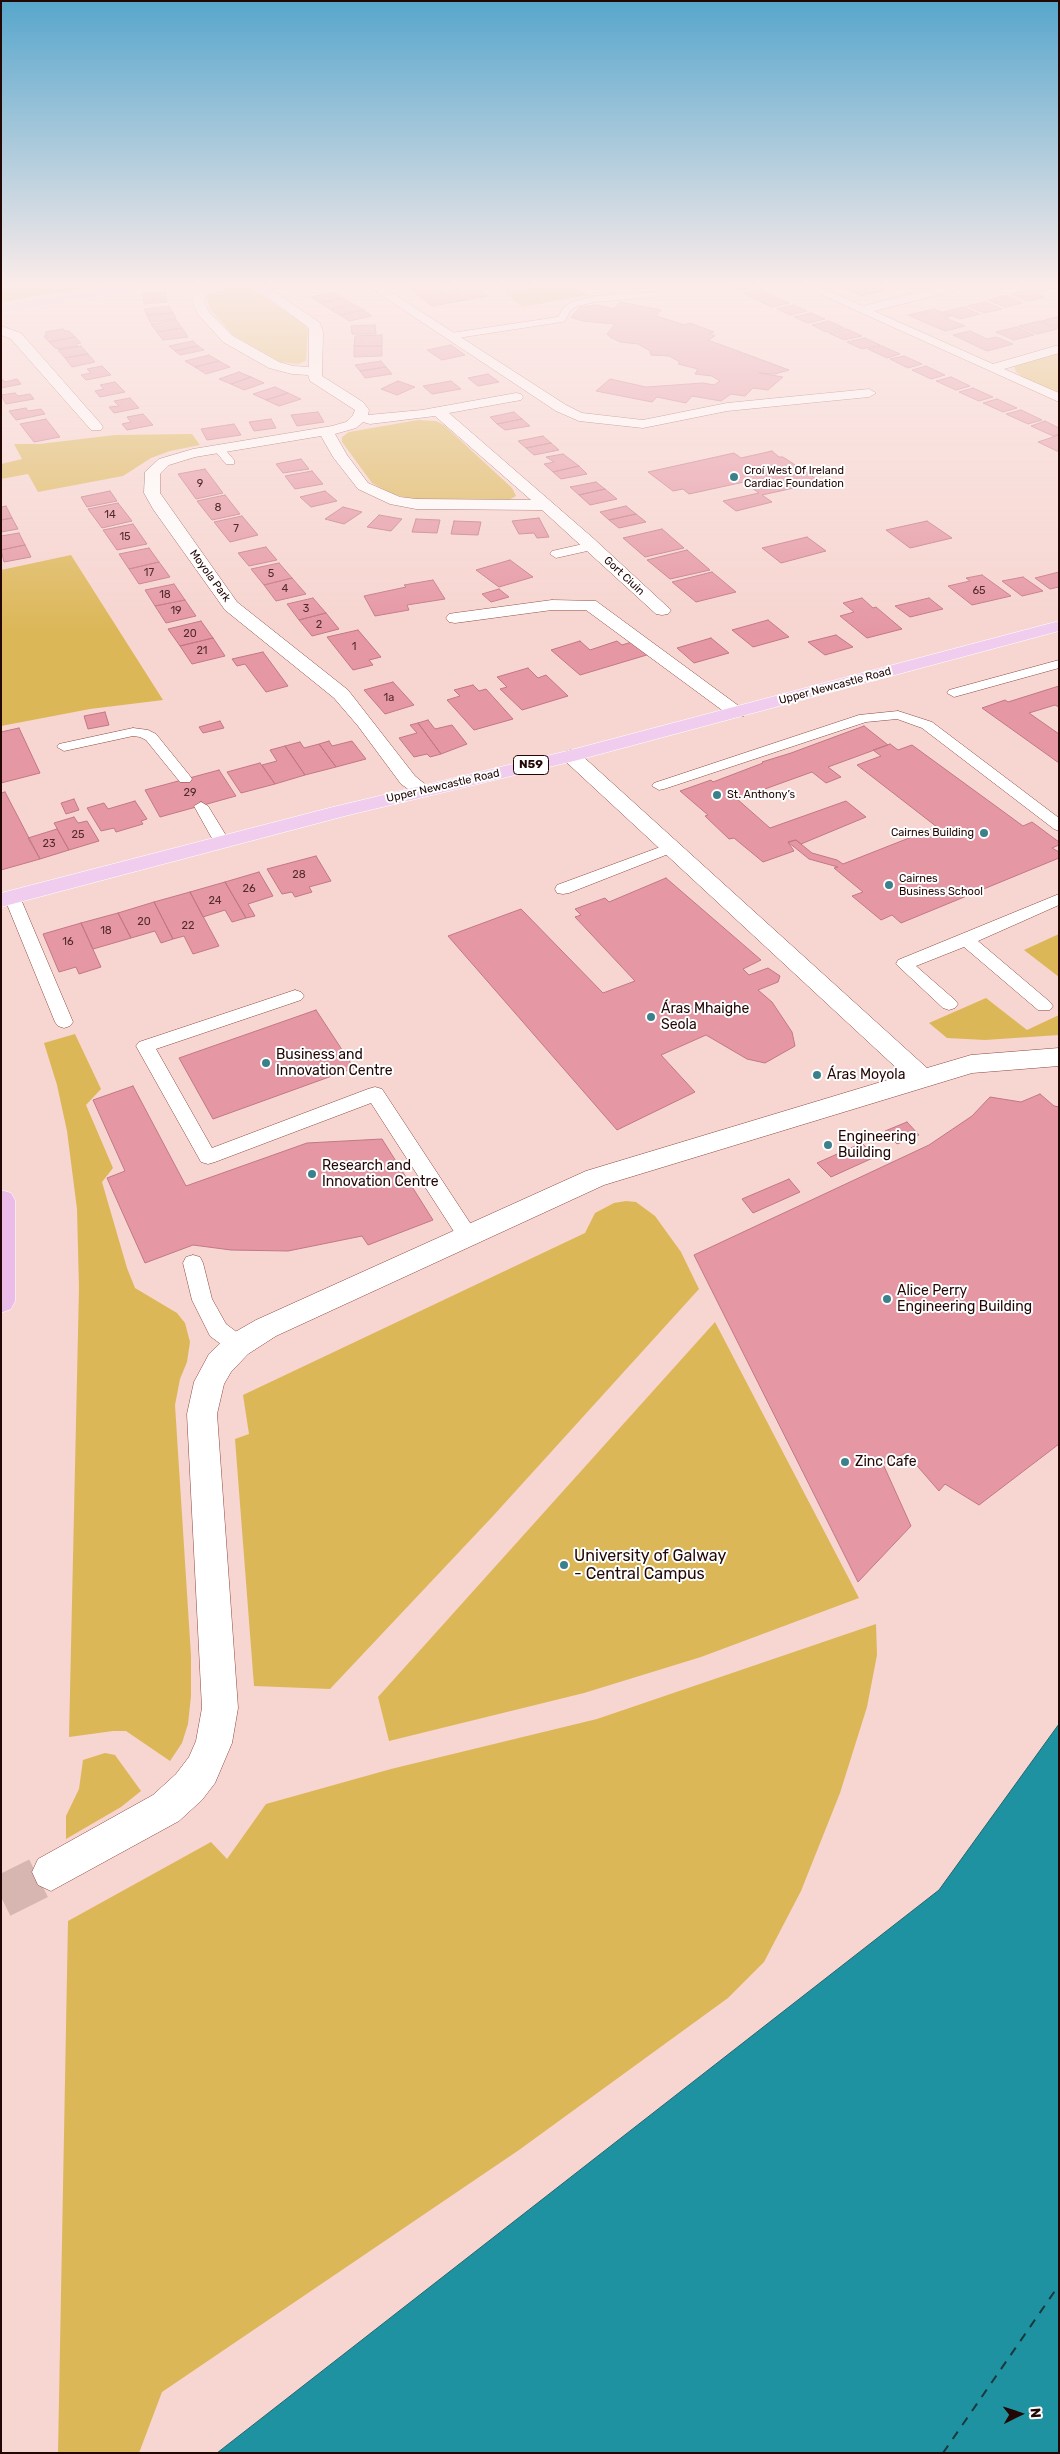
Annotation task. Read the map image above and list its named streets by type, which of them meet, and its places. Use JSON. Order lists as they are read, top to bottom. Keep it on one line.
{"streets":{"main road":["Upper Newcastle Road","N59"],"street":["Moyola Park","Gort Ciuin"]},"crossings":[["Moyola Park","Upper Newcastle Road"]],"places":["Croí West Of Ireland Cardiac Foundation","St. Anthony’s","Cairnes Building","Cairnes Business School","Áras Mhaighe Seola","Business and Innovation Centre","Áras Moyola","Engineering Building","Research and Innovation Centre","Alice Perry Engineering Building","Zinc Cafe","University of Galway - Central Campus"],"house_numbers":["9","8","14","7","15","17","5","4","65","18","3","19","2","20","1","21","1a","29","25","23","28","26","24","20","22","18","16"],"north":"right"}
